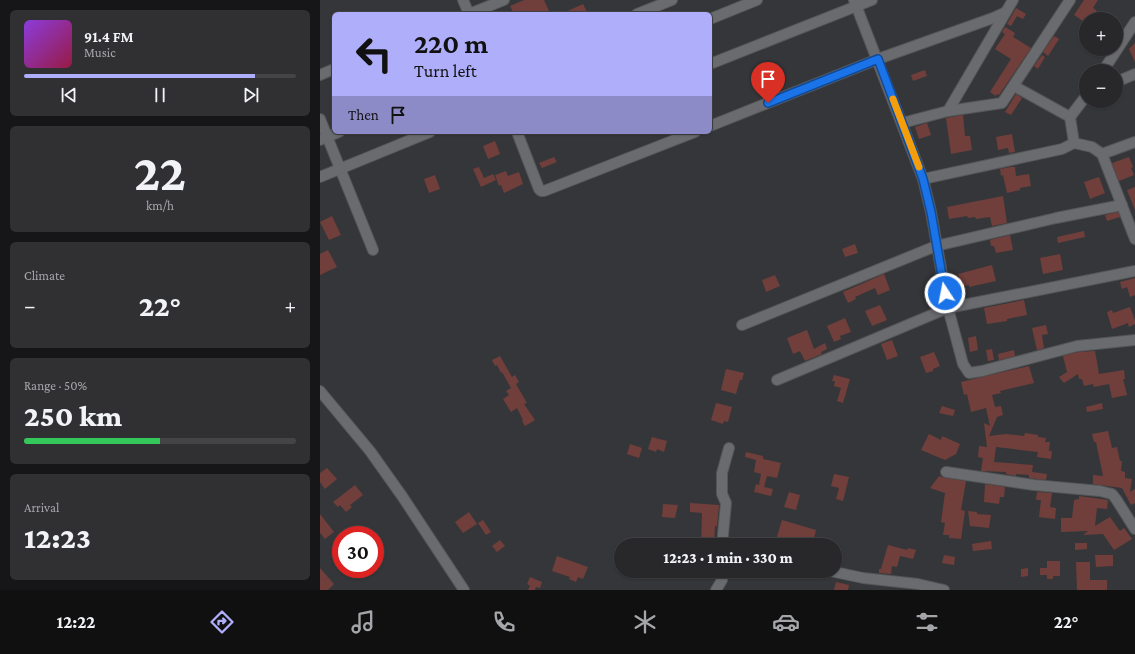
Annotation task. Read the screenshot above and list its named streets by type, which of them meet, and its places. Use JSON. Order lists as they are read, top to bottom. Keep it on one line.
{"page":{"map_buttons":["+","−"],"turn":["220 m","Turn left"],"song":["91.4 FM","Music"],"then":"Then","tile":[["22","km/h"],"Climate",["Range · 50%","250 km"],["Arrival","12:23"]],"heat":["−","22°","+"],"limit":"30","trip":"12:23 · 1 min · 330 m","tabs":["12:22","22°"]}}
